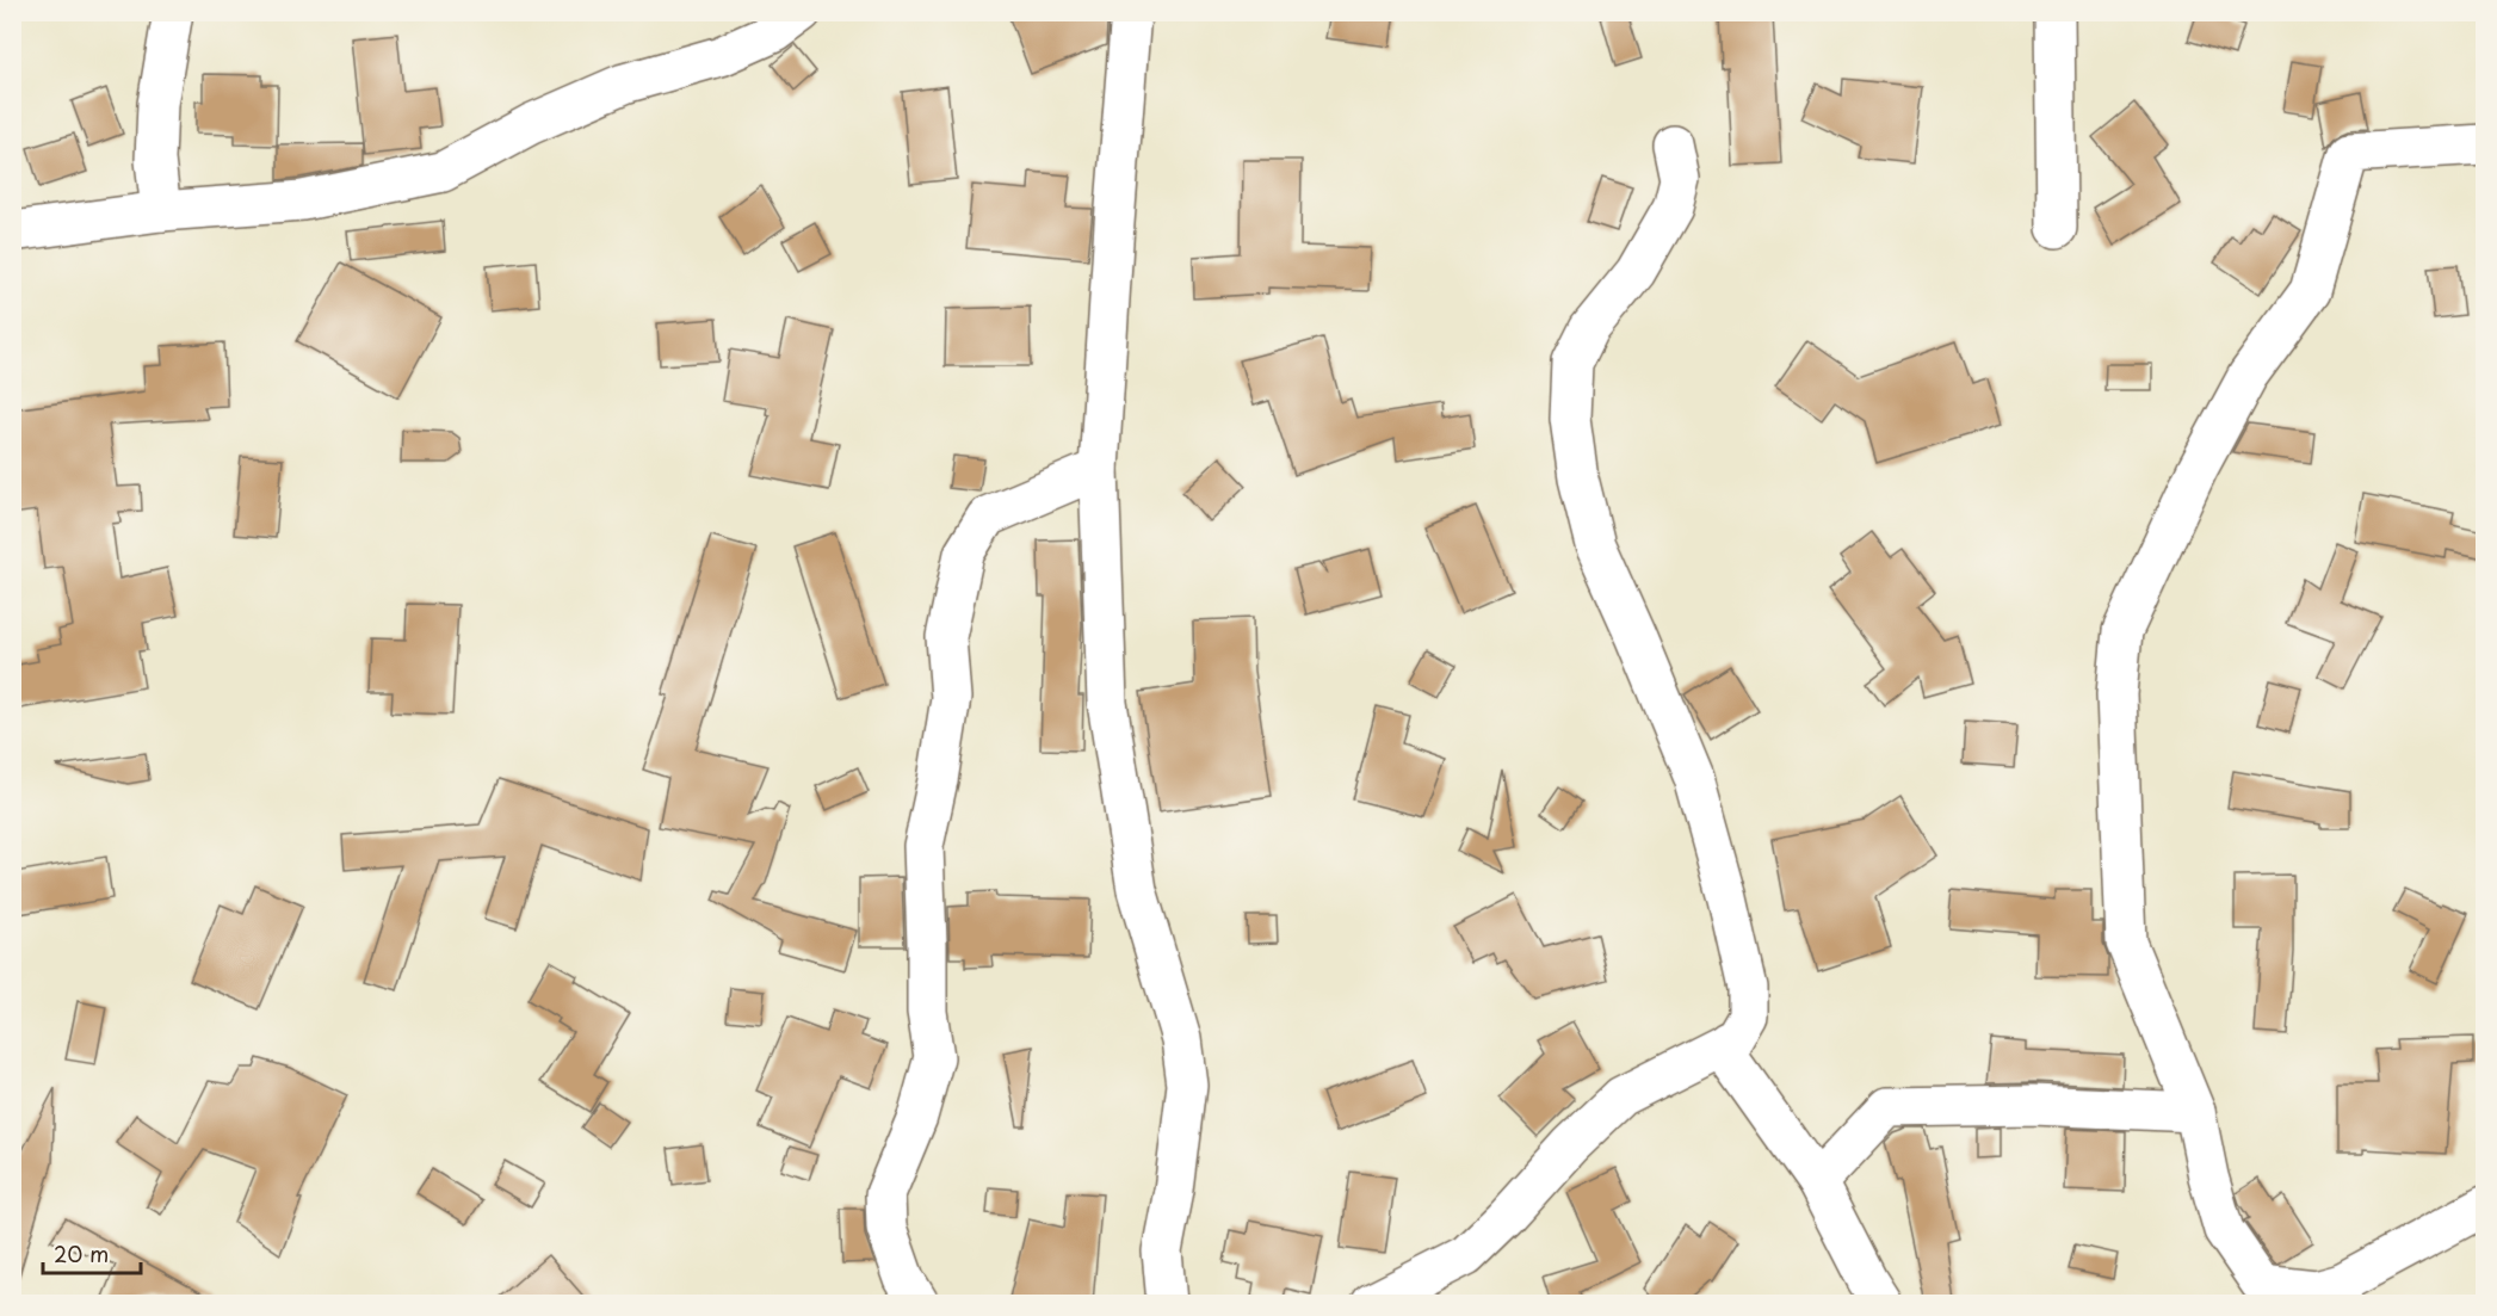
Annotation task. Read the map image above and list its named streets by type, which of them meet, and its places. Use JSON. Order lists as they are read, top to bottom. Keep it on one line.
{"scale_bar":"20 m"}
